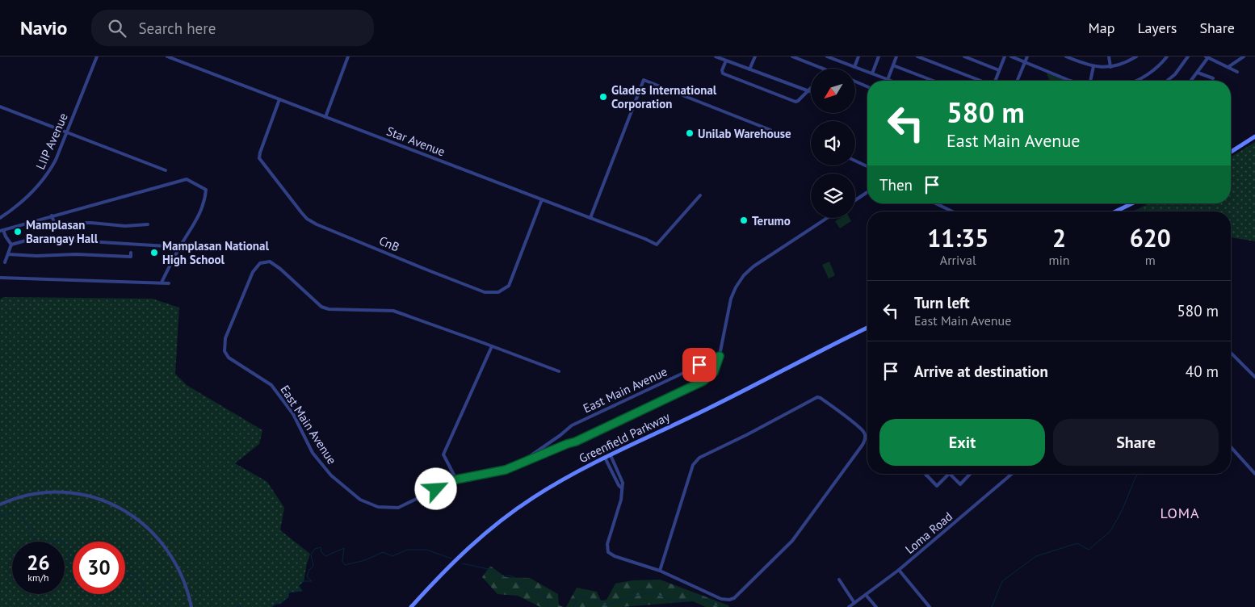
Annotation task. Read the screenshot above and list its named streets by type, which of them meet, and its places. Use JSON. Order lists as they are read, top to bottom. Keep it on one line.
{"streets":{"main road":["Greenfield Parkway"],"street":["LIIP Avenue","Star Avenue","CnB","East Main Avenue","Loma Road"]},"crossings":[["Star Avenue","CnB"]],"districts":["LOMA"],"places":["Glades International Corporation","Unilab Warehouse","Terumo","Mamplasan Barangay Hall","Mamplasan National High School"],"north":"bottom left","page":{"header":"Navio","search":"Search here","nav":["Map","Layers","Share"],"turn":["580 m","East Main Avenue"],"then":"Then","eta":["11:35","Arrival","2","min","620","m"],"list":[{"name":"Turn left","note":"East Main Avenue","value":"580 m"},{"name":"Arrive at destination","value":"40 m"}],"buttons":["Exit","Share"],"speed":"26 km/h","limit":"30"}}
